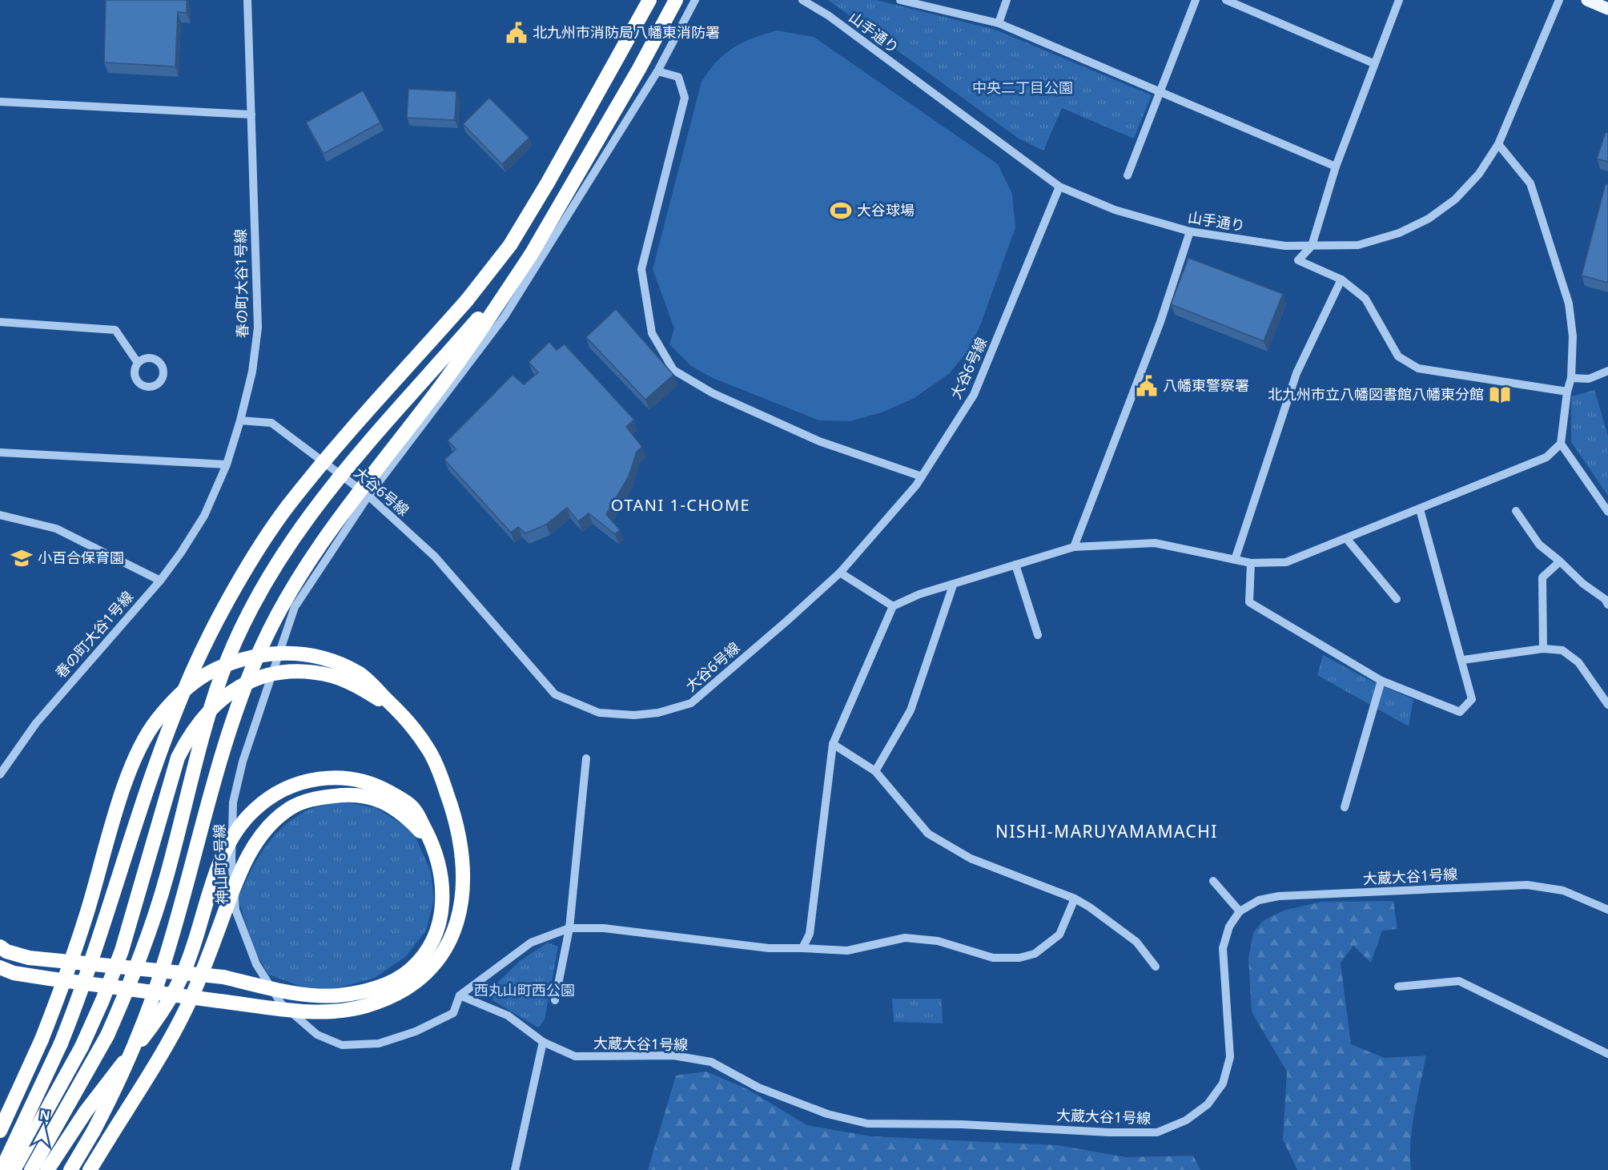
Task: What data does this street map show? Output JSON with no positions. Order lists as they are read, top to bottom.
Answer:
{
  "streets": {
    "street": [
      "山手通り",
      "春の町大谷1号線",
      "大谷6号線",
      "神山町6号線",
      "大蔵大谷1号線"
    ]
  },
  "crossings": [
    ["山手通り", "大谷6号線"],
    ["春の町大谷1号線", "大谷6号線"],
    ["大谷6号線", "神山町6号線"]
  ],
  "districts": ["OTANI 1-CHOME", "NISHI-MARUYAMAMACHI"],
  "parks": ["中央二丁目公園", "西丸山町西公園"],
  "places": {
    "public building": ["北九州市消防局八幡東消防署", "八幡東警察署"],
    "sports": ["大谷球場"],
    "library": ["北九州市立八幡図書館八幡東分館"],
    "school or university": ["小百合保育園"]
  },
  "north": "top"
}
